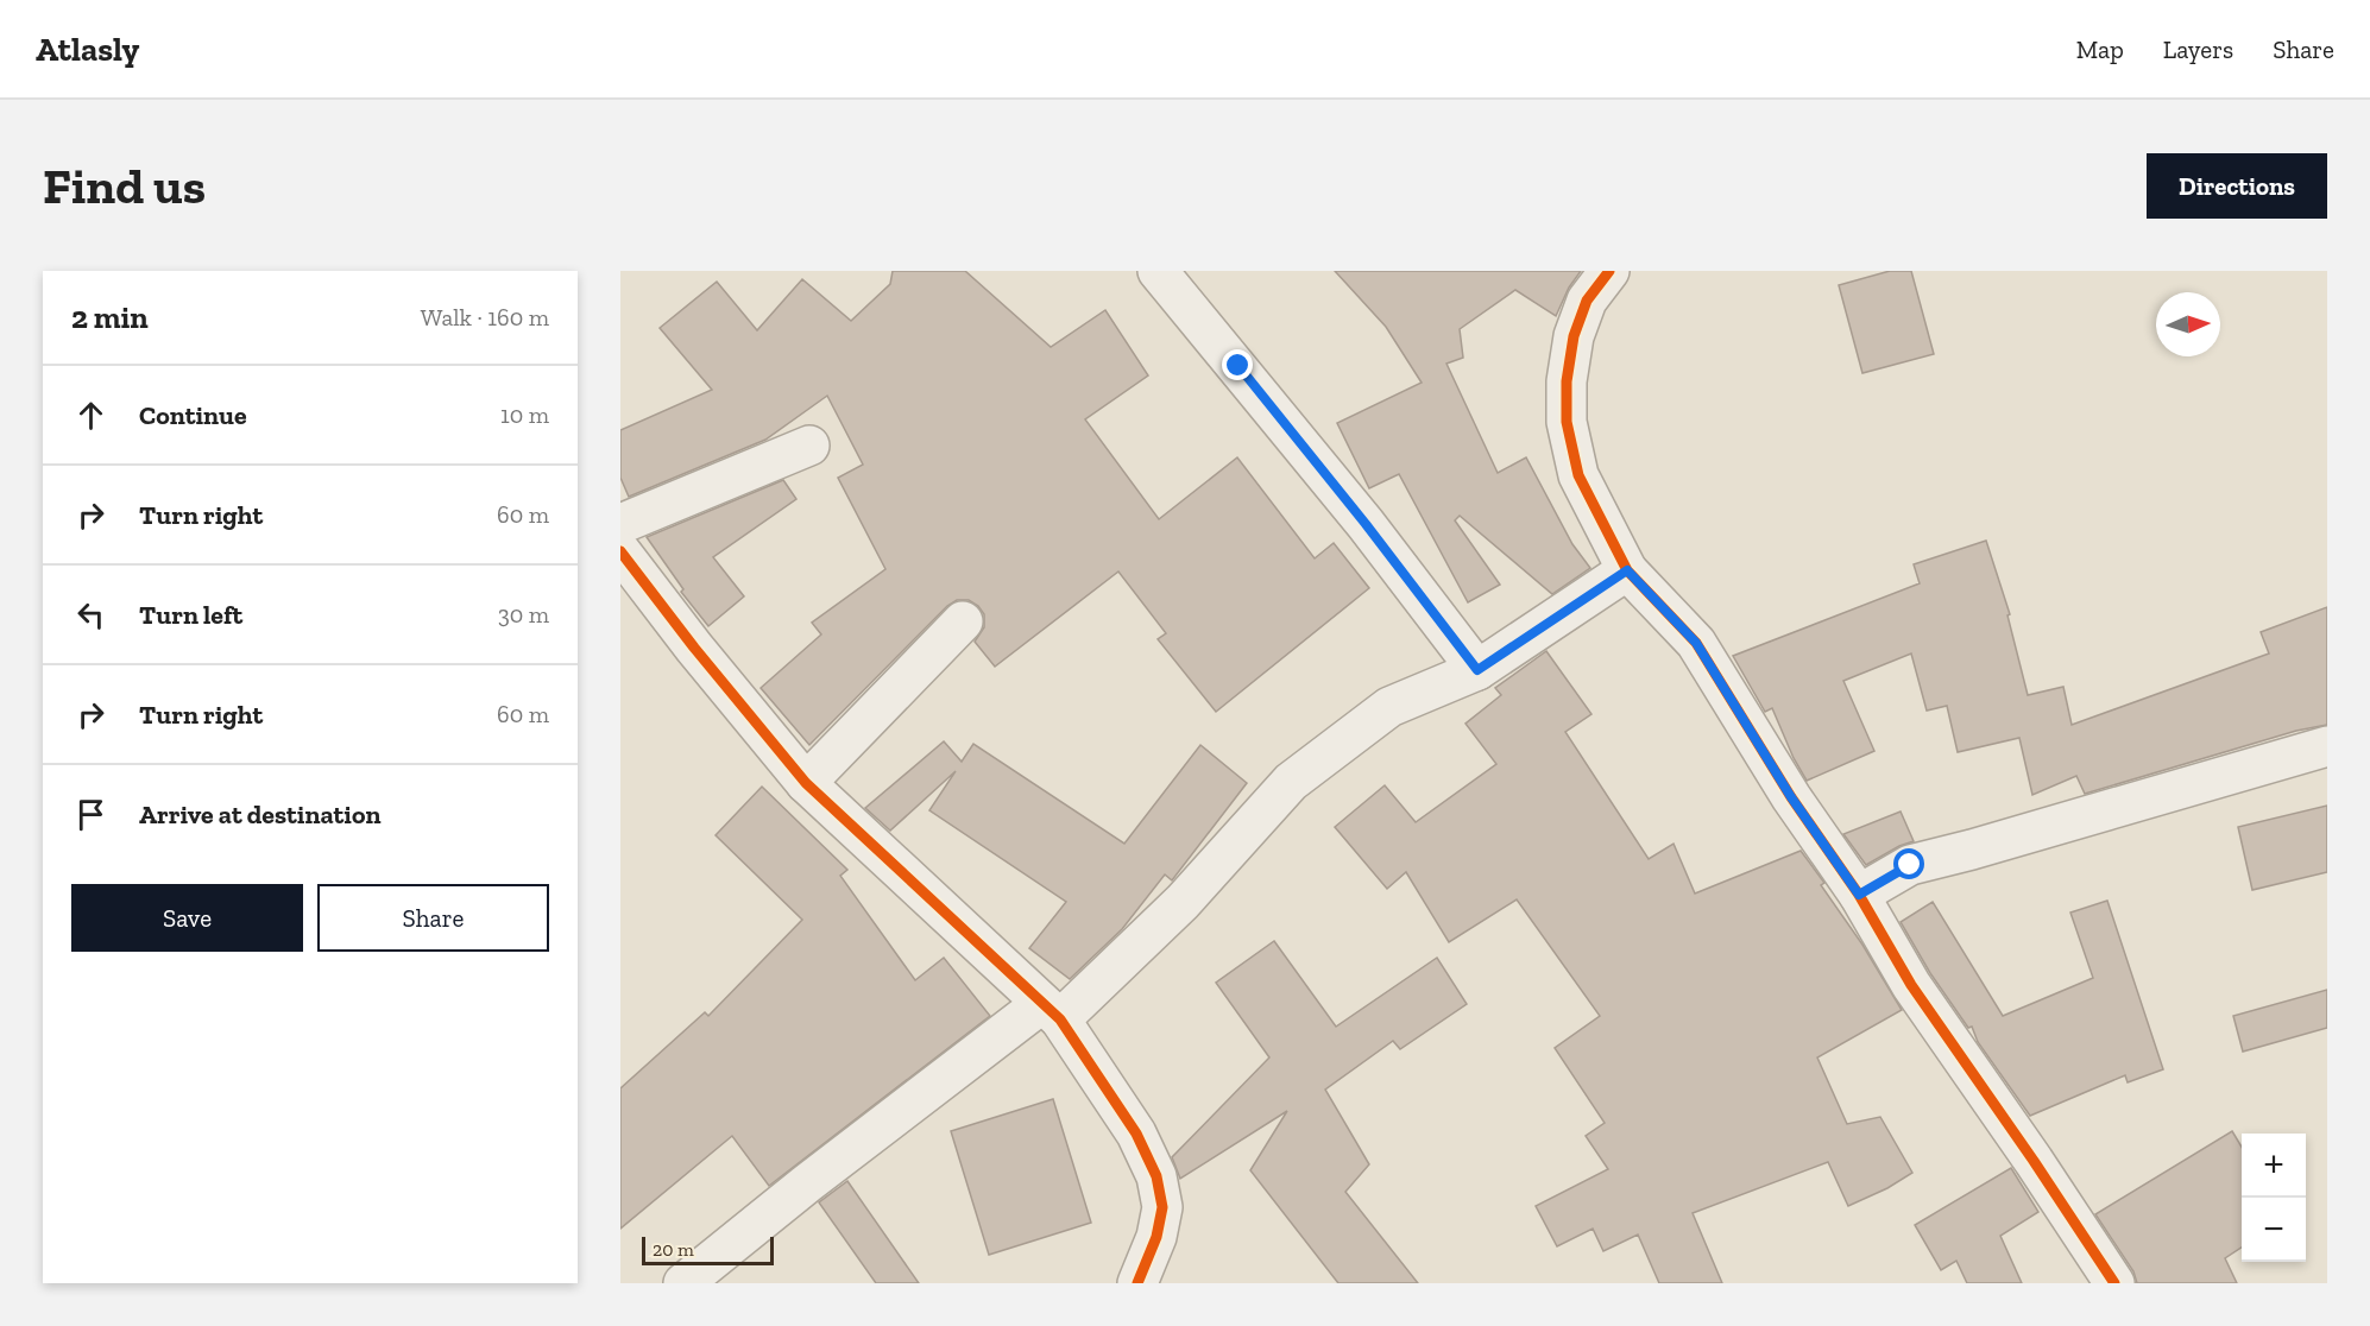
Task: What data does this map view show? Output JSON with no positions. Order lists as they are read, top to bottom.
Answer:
{
  "scale_bar": "20 m",
  "north": "right",
  "page": {
    "header": "Atlasly",
    "nav": ["Map", "Layers", "Share"],
    "buttons": [
      "Directions",
      ["Save", "Share"]
    ],
    "title": "Find us",
    "heading": ["2 min", "Walk · 160 m"],
    "list": [
      ["Continue", "10 m"],
      ["Turn right", "60 m"],
      ["Turn left", "30 m"],
      ["Turn right", "60 m"],
      "Arrive at destination"
    ],
    "map_buttons": ["+", "−"],
    "scale": "20 m"
  }
}
